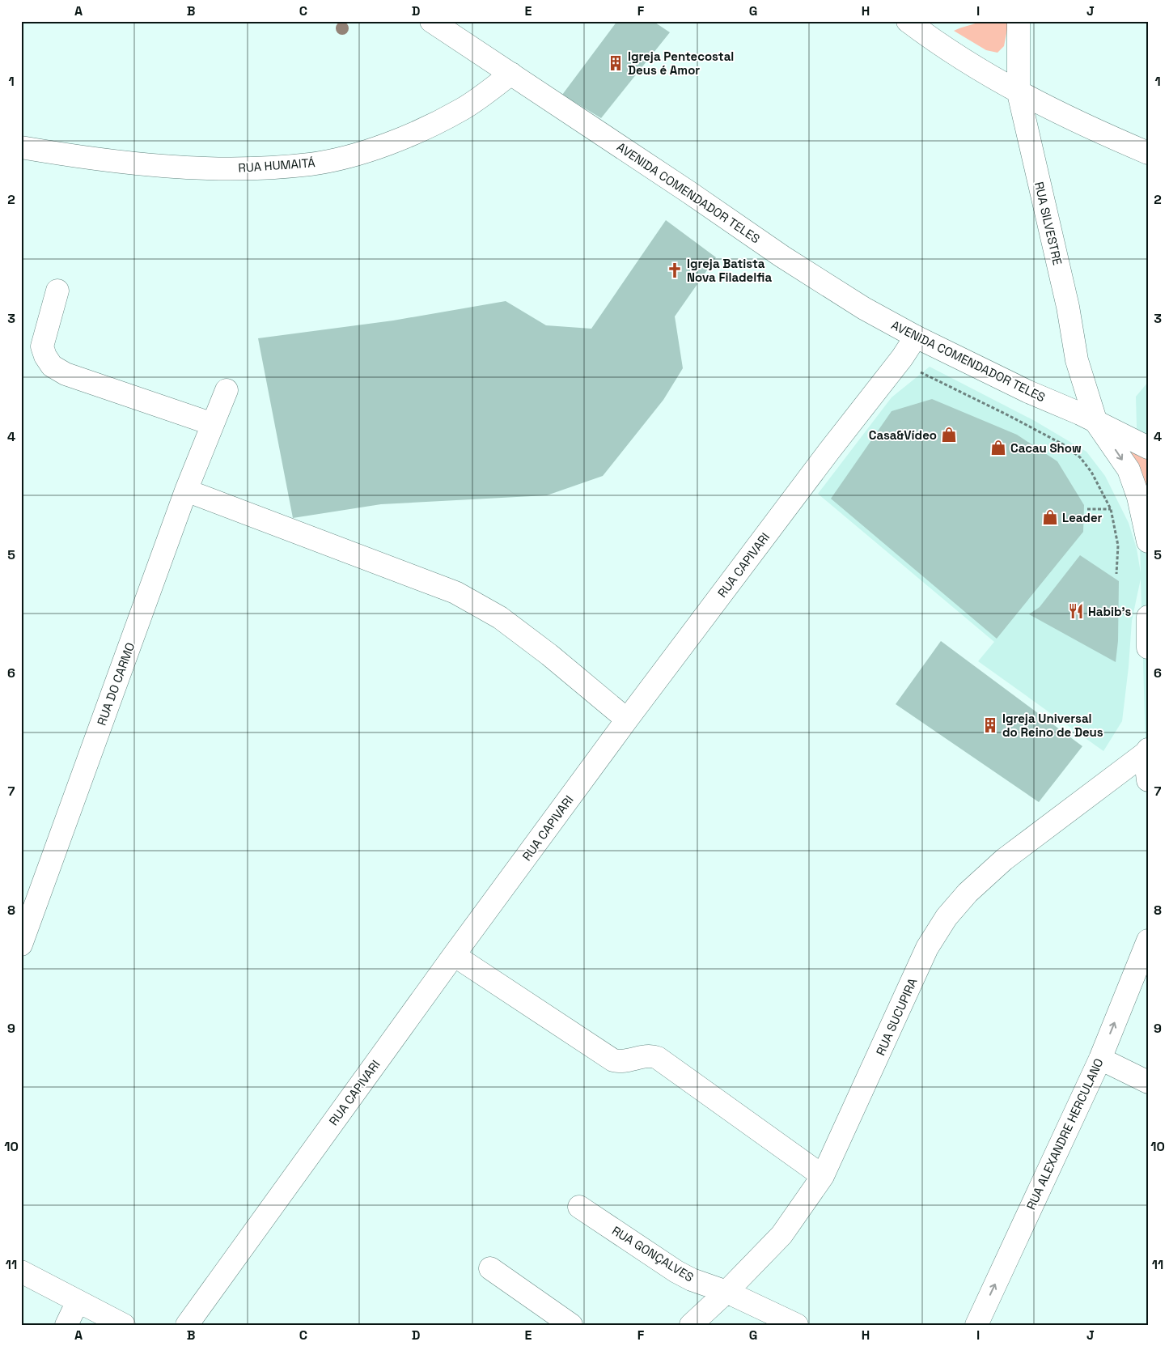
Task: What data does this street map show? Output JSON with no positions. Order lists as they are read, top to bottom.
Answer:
{
  "streets": {
    "street": [
      "RUA HUMAITÁ",
      "AVENIDA COMENDADOR TELES",
      "RUA SILVESTRE",
      "RUA CAPIVARI",
      "RUA DO CARMO",
      "RUA SUCUPIRA",
      "RUA ALEXANDRE HERCULANO",
      "RUA GONÇALVES"
    ]
  },
  "crossings": [
    ["RUA HUMAITÁ", "AVENIDA COMENDADOR TELES"],
    ["AVENIDA COMENDADOR TELES", "RUA SILVESTRE"],
    ["AVENIDA COMENDADOR TELES", "RUA CAPIVARI"],
    ["RUA SUCUPIRA", "RUA GONÇALVES"]
  ],
  "one_way": ["RUA ALEXANDRE HERCULANO"],
  "places": {
    "building": ["Igreja Pentecostal Deus é Amor", "Igreja Universal do Reino de Deus"],
    "church": ["Igreja Batista Nova Filadelfia"],
    "shop": ["Casa&Vídeo", "Cacau Show", "Leader"],
    "restaurant": ["Habib's"]
  },
  "grid": {
    "columns": [
      "A",
      "B",
      "C",
      "D",
      "E",
      "F",
      "G",
      "H",
      "I",
      "J"
    ],
    "rows": [
      "1",
      "2",
      "3",
      "4",
      "5",
      "6",
      "7",
      "8",
      "9",
      "10",
      "11"
    ]
  }
}
